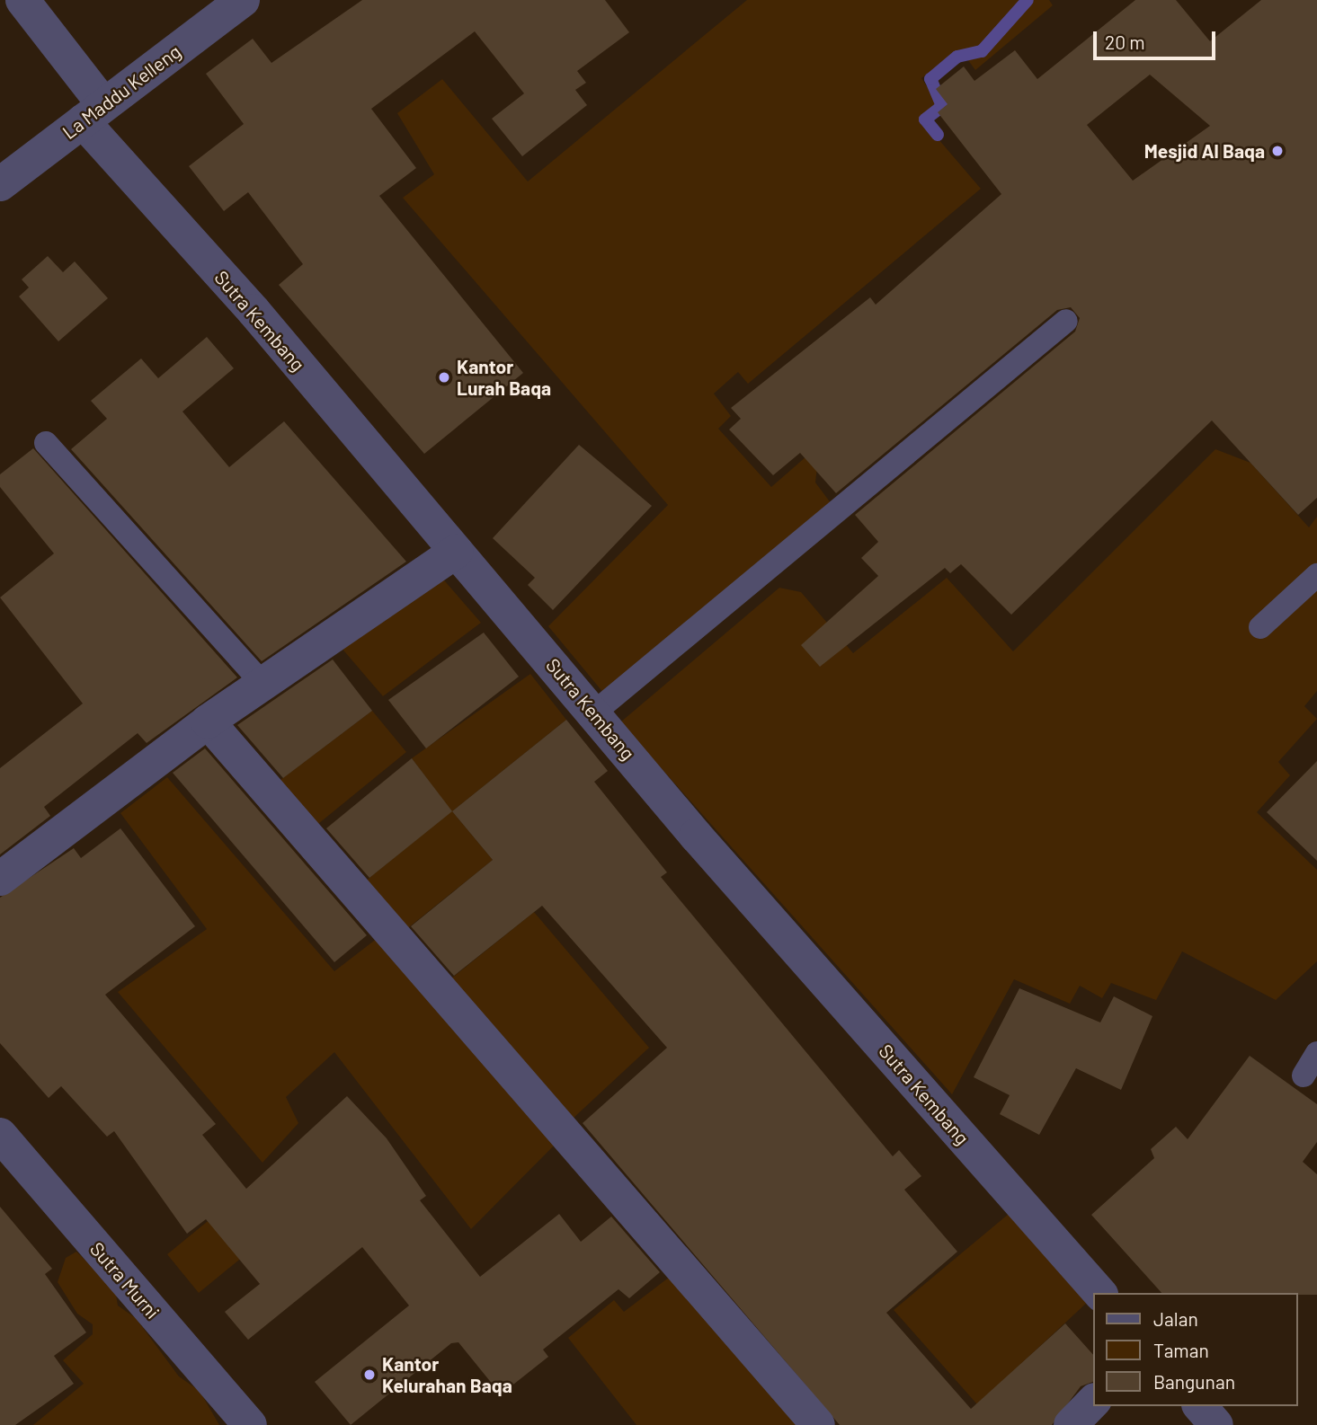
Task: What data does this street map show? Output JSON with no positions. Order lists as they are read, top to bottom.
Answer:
{
  "streets": {
    "street": ["La Maddu Kelleng", "Sutra Kembang", "Sutra Murni"]
  },
  "crossings": [
    ["La Maddu Kelleng", "Sutra Kembang"]
  ],
  "places": ["Mesjid Al Baqa", "Kantor Lurah Baqa", "Kantor Kelurahan Baqa"],
  "legend": ["Jalan", "Taman", "Bangunan"],
  "scale_bar": "20 m"
}
